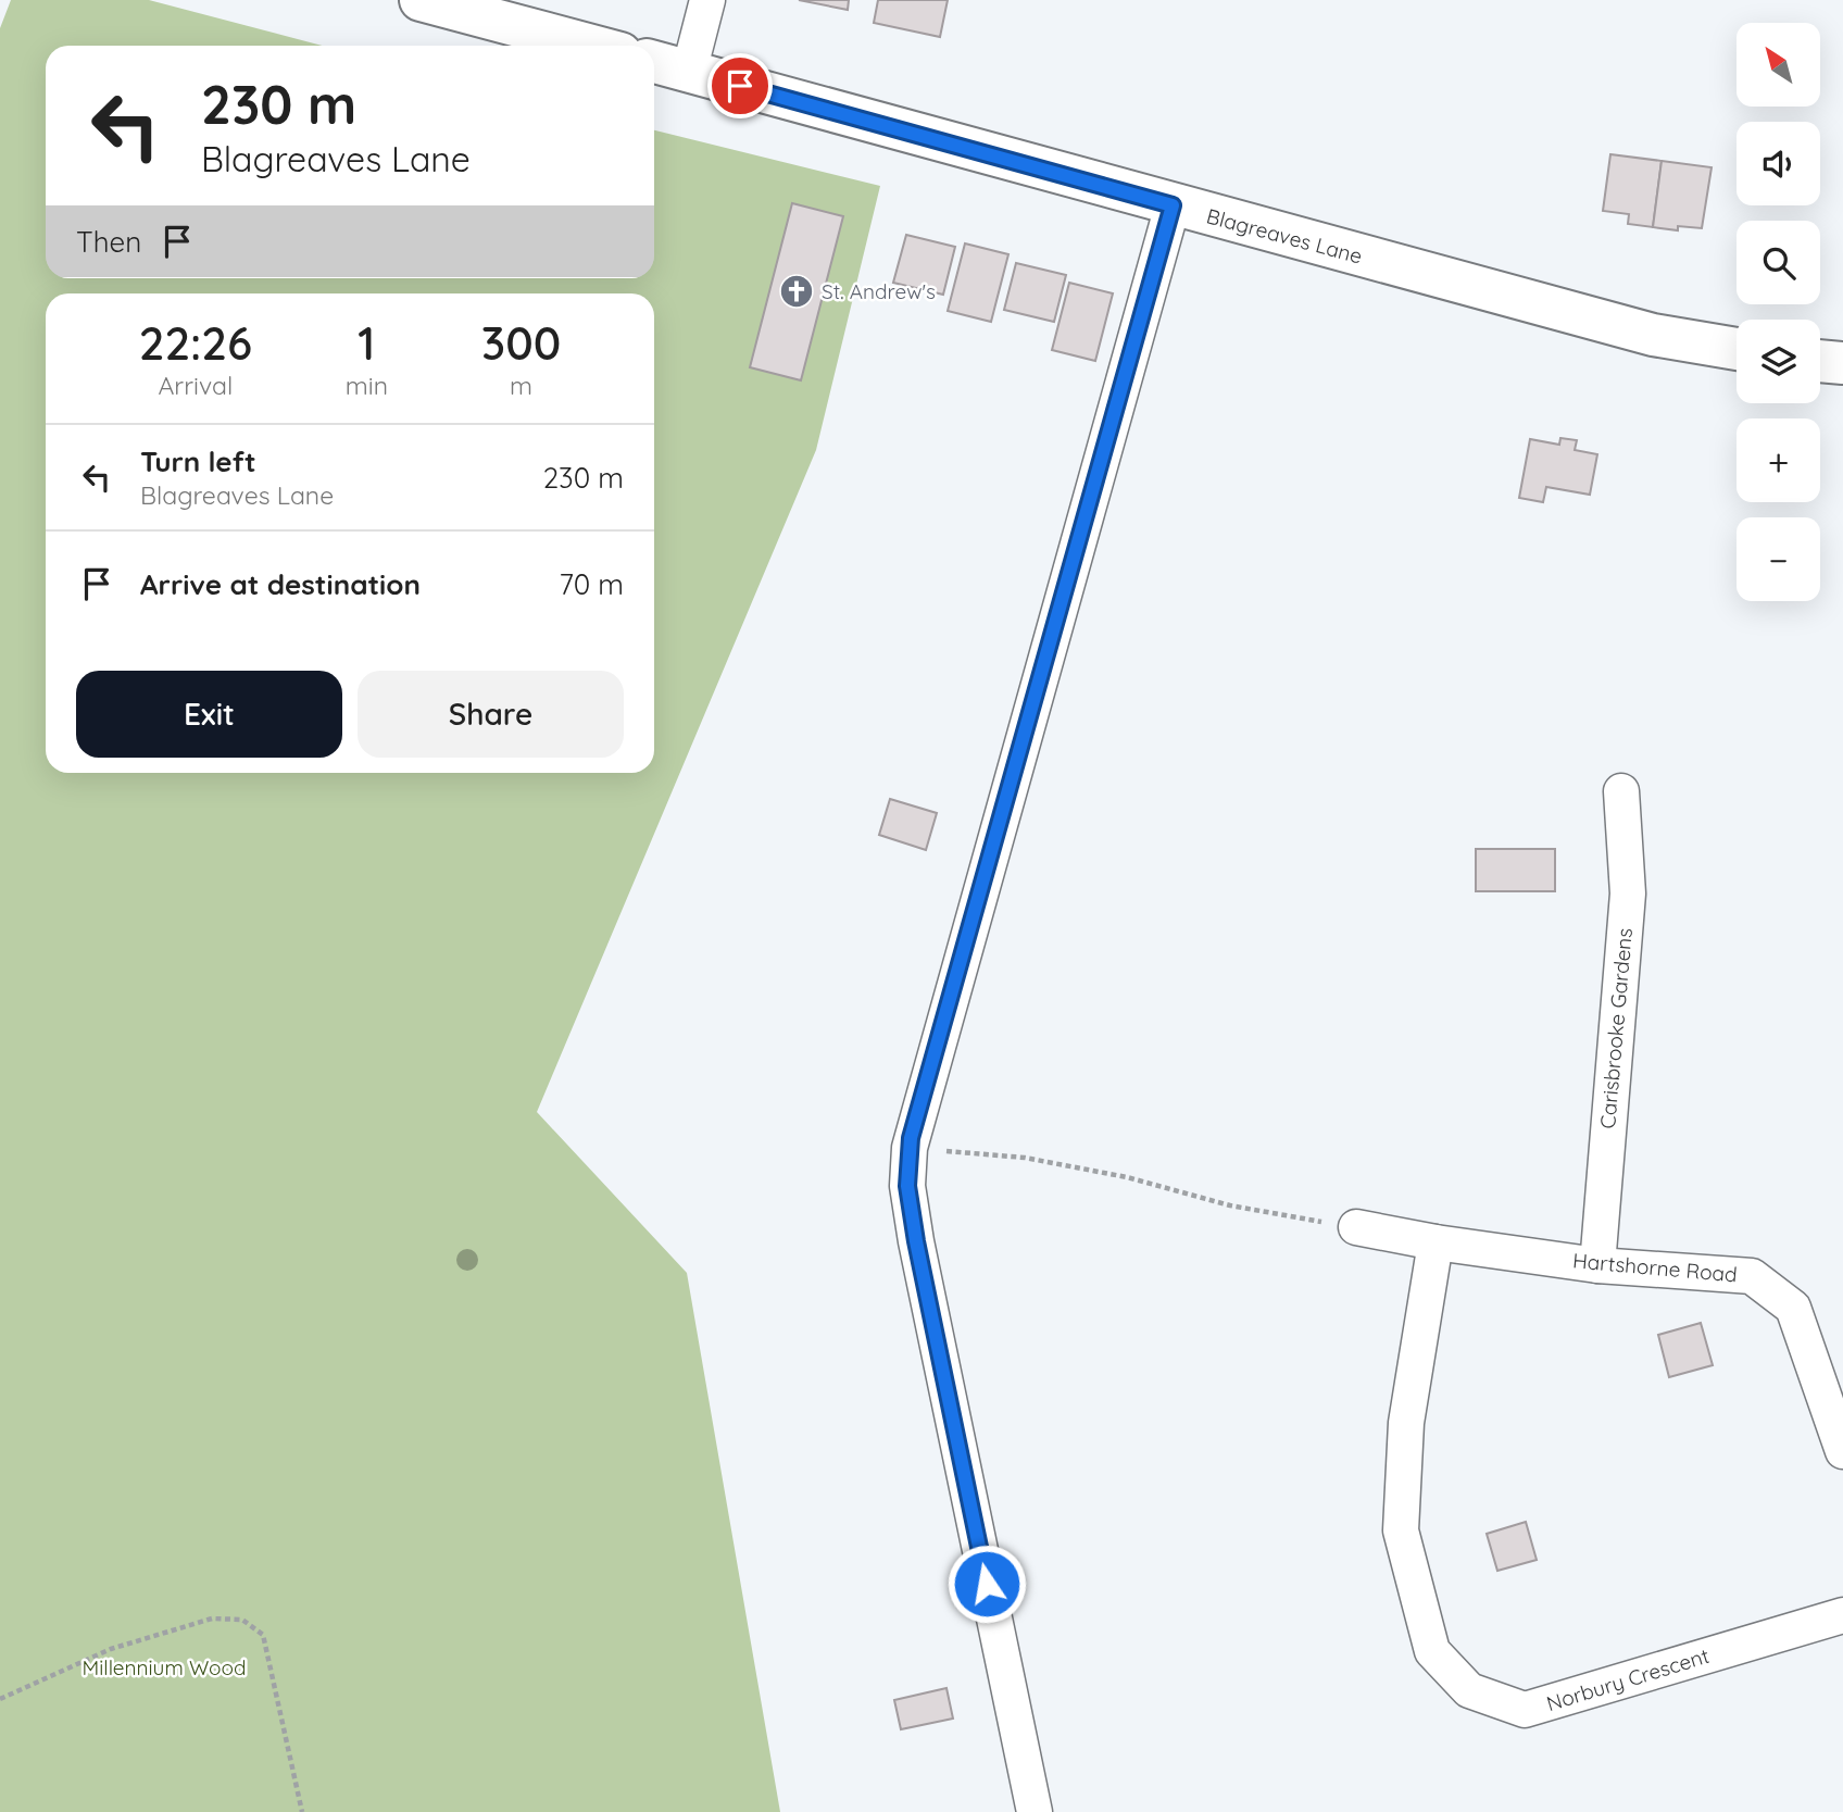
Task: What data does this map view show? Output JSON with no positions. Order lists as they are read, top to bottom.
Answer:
{
  "streets": {
    "street": [
      "Blagreaves Lane",
      "Carisbrooke Gardens",
      "Hartshorne Road",
      "Norbury Crescent"
    ]
  },
  "crossings": [
    ["Carisbrooke Gardens", "Hartshorne Road"],
    ["Hartshorne Road", "Norbury Crescent"]
  ],
  "parks": ["Millennium Wood"],
  "places": {
    "church": ["St. Andrew's"]
  },
  "north": "top left",
  "page": {
    "map_buttons": ["+", "−"],
    "turn": ["230 m", "Blagreaves Lane"],
    "then": "Then",
    "eta": [
      "22:26",
      "Arrival",
      "1",
      "min",
      "300",
      "m"
    ],
    "list": [
      {
        "name": "Turn left",
        "note": "Blagreaves Lane",
        "value": "230 m"
      },
      {
        "name": "Arrive at destination",
        "value": "70 m"
      }
    ],
    "buttons": ["Exit", "Share"]
  }
}
